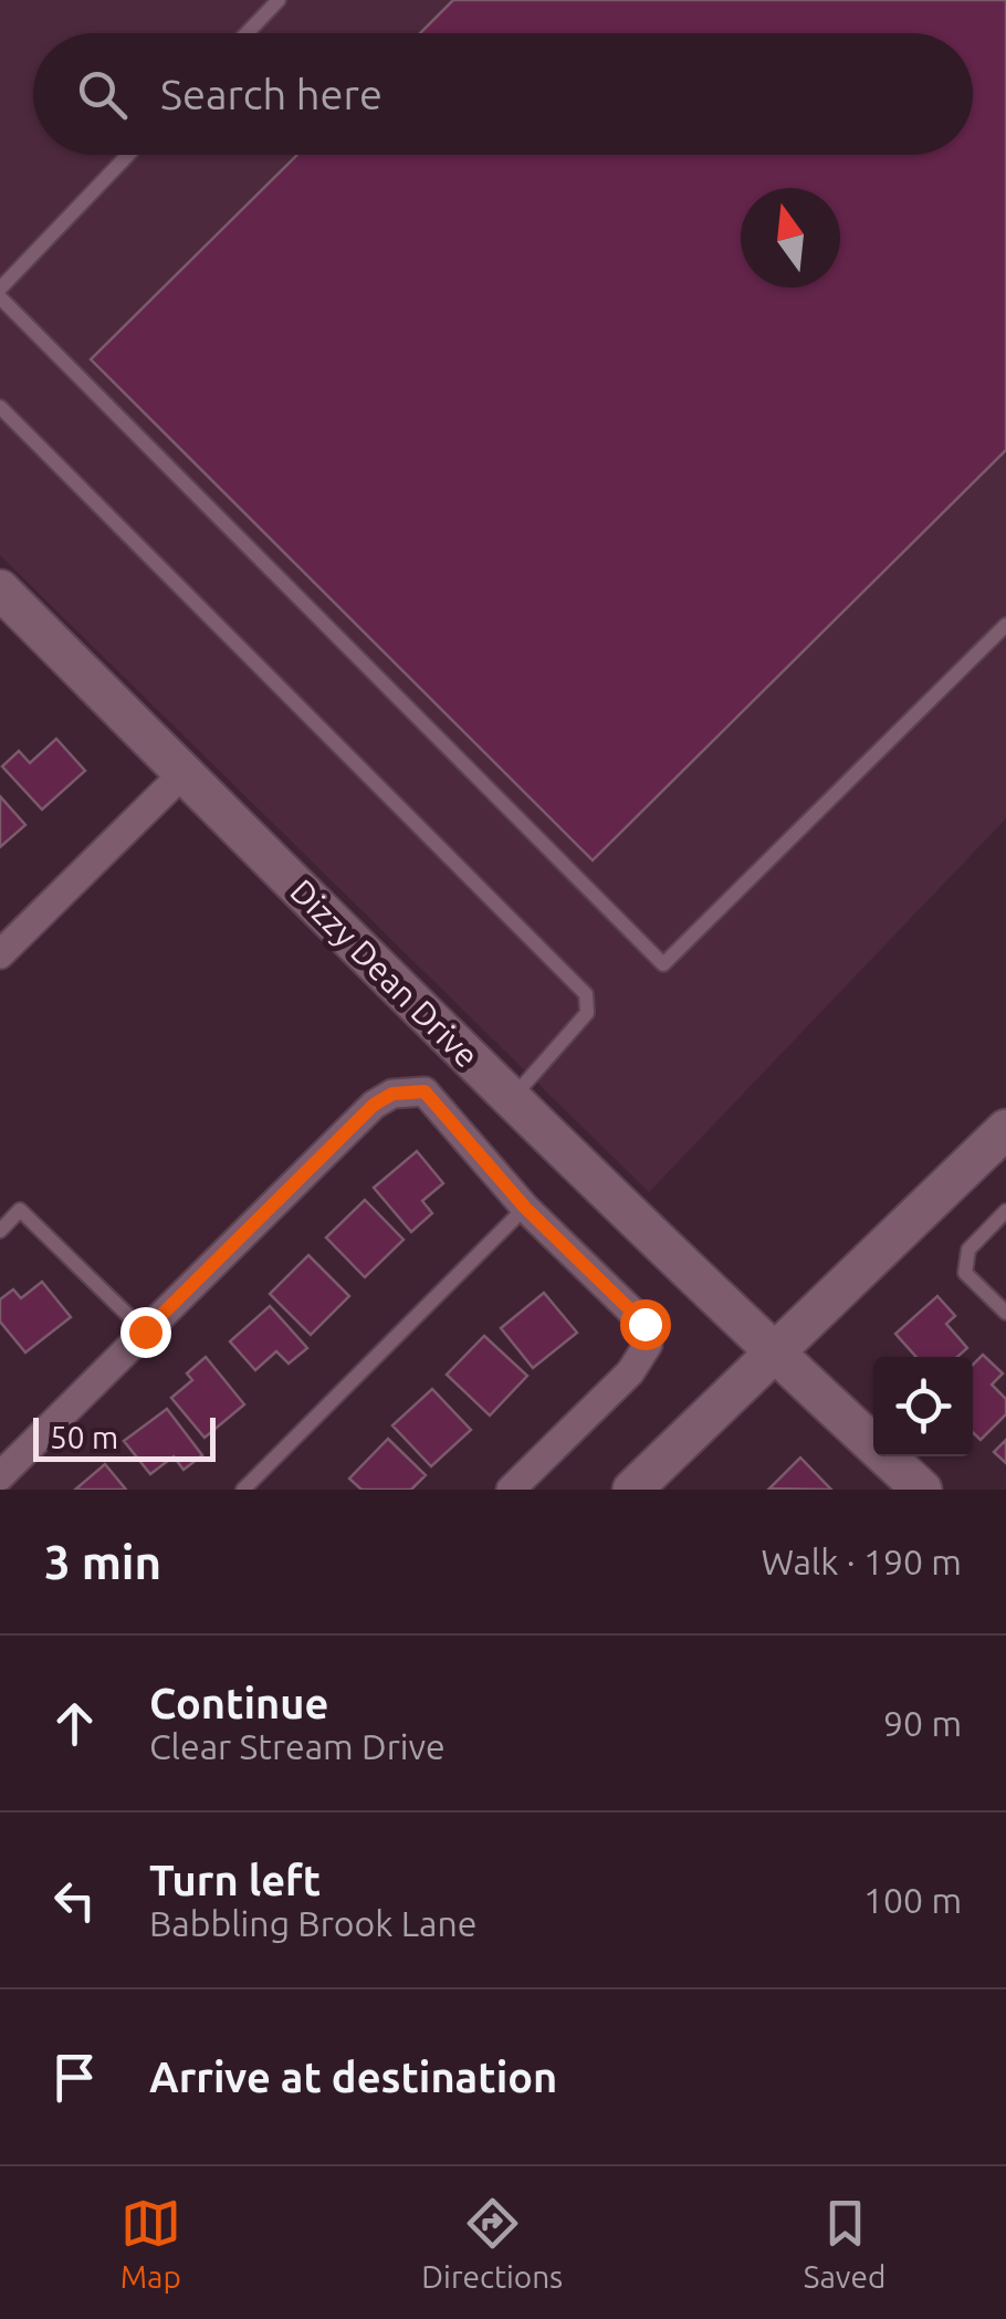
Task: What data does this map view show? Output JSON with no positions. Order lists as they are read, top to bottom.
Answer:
{
  "streets": {
    "street": ["Dizzy Dean Drive"]
  },
  "scale_bar": "50 m",
  "north": "top",
  "page": {
    "search": "Search here",
    "scale": "50 m",
    "heading": ["3 min", "Walk · 190 m"],
    "list": [
      ["Continue", "Clear Stream Drive", "90 m"],
      ["Turn left", "Babbling Brook Lane", "100 m"],
      "Arrive at destination"
    ],
    "nav": ["Map", "Directions", "Saved"]
  }
}
